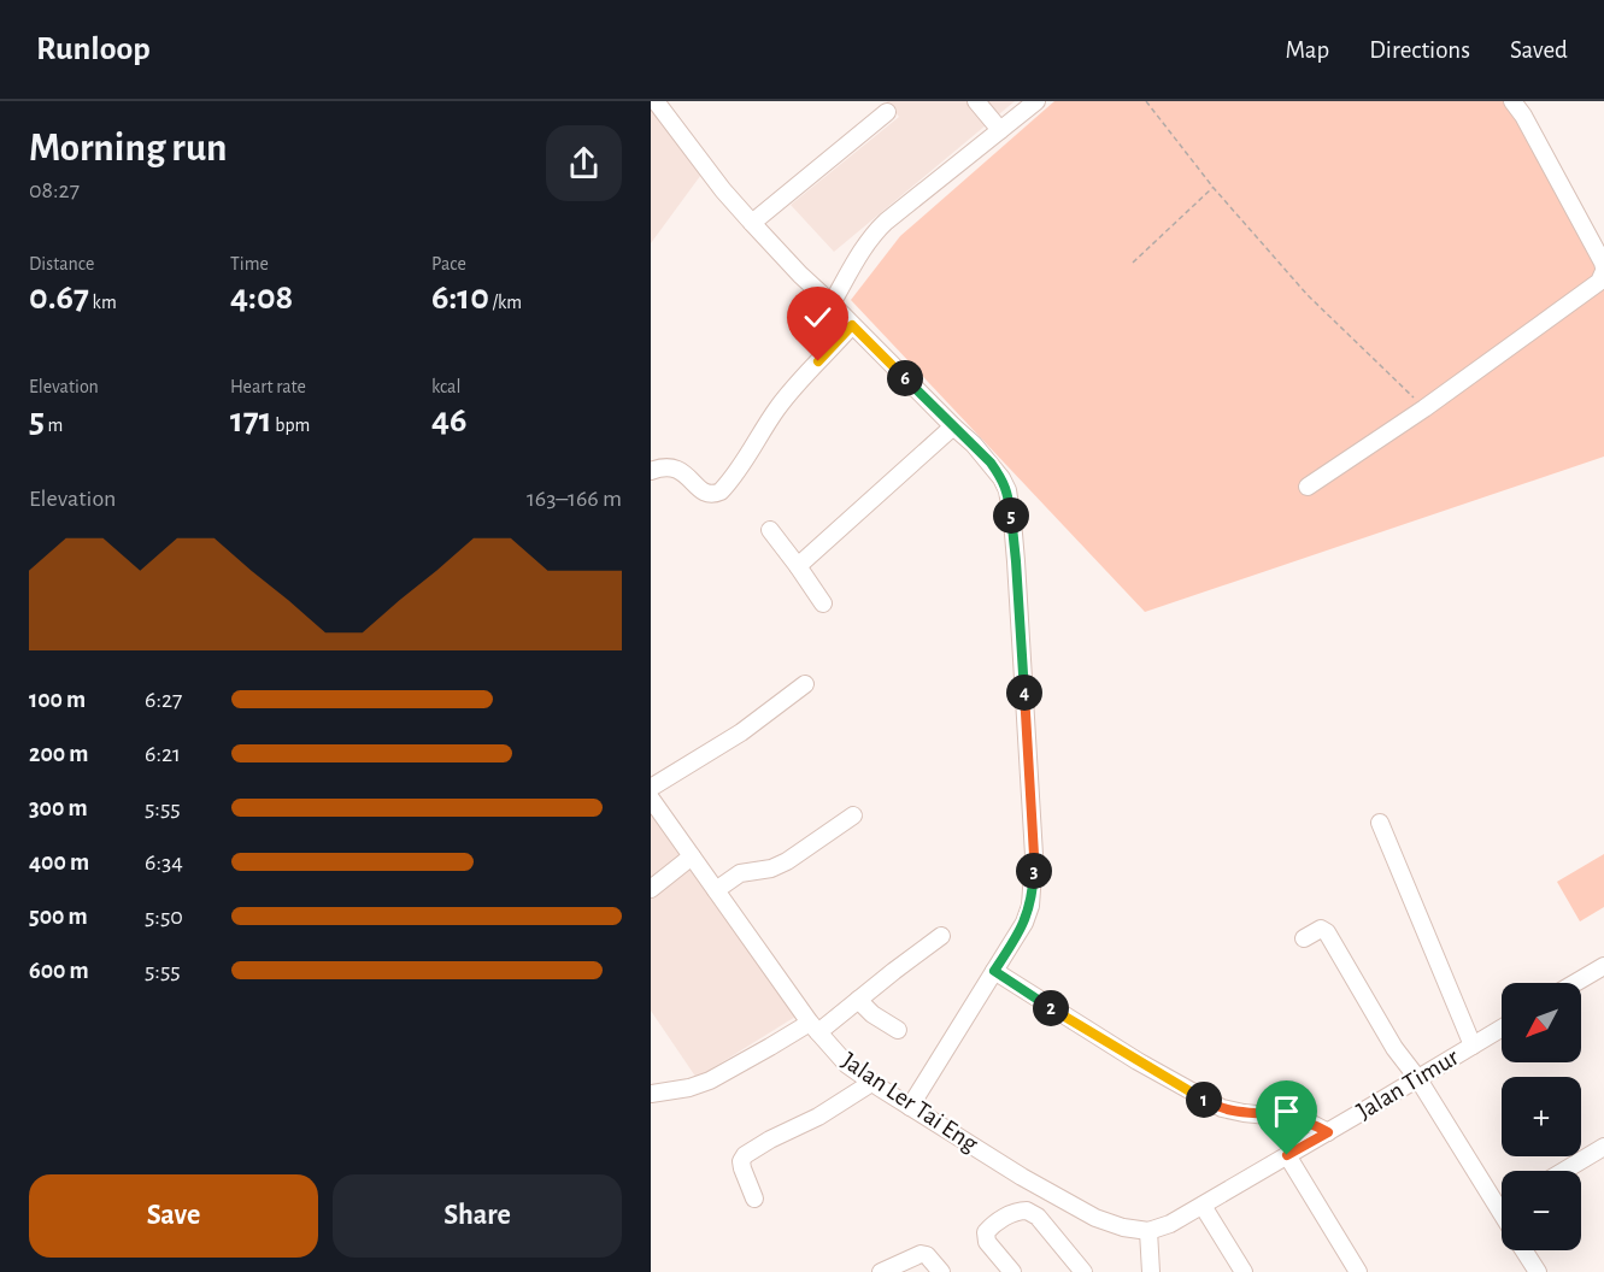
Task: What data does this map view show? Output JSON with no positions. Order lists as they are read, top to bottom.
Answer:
{
  "streets": {
    "street": ["Jalan Timur", "Jalan Ler Tai Eng"]
  },
  "crossings": [
    ["Jalan Timur", "Jalan Ler Tai Eng"]
  ],
  "north": "bottom left",
  "page": {
    "header": "Runloop",
    "nav": ["Map", "Directions", "Saved"],
    "heading": ["Morning run", "08:27"],
    "stats": [
      ["Distance", "0.67 km"],
      ["Time", "4:08"],
      ["Pace", "6:10 /km"],
      ["Elevation", "5 m"],
      ["Heart rate", "171 bpm"],
      ["kcal", "46"]
    ],
    "pins": [
      "6",
      "5",
      "4",
      "3",
      "2",
      "1"
    ],
    "chart": ["Elevation", "163–166 m"],
    "list": [
      {
        "name": "100 m",
        "note": "6:27"
      },
      {
        "name": "200 m",
        "note": "6:21"
      },
      {
        "name": "300 m",
        "note": "5:55"
      },
      {
        "name": "400 m",
        "note": "6:34"
      },
      {
        "name": "500 m",
        "note": "5:50"
      },
      {
        "name": "600 m",
        "note": "5:55"
      }
    ],
    "map_buttons": ["+", "−"],
    "buttons": ["Save", "Share"]
  }
}
